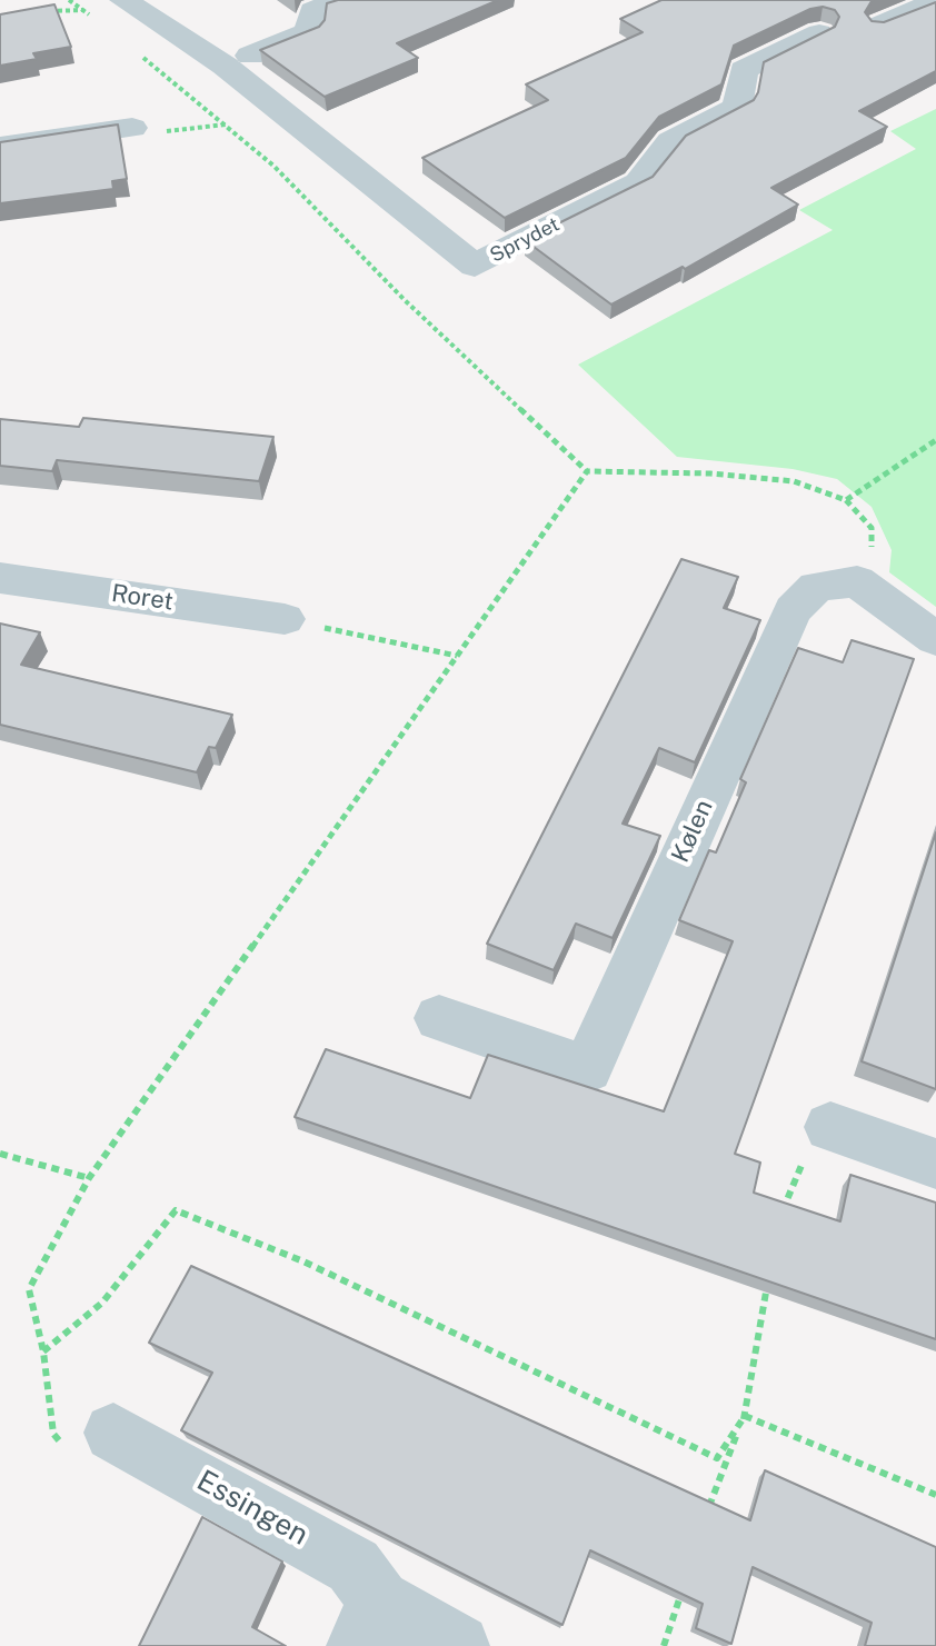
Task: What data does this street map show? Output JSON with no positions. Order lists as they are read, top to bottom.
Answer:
{
  "streets": {
    "street": [
      "Sprydet",
      "Roret",
      "Kølen",
      "Essingen"
    ]
  }
}
